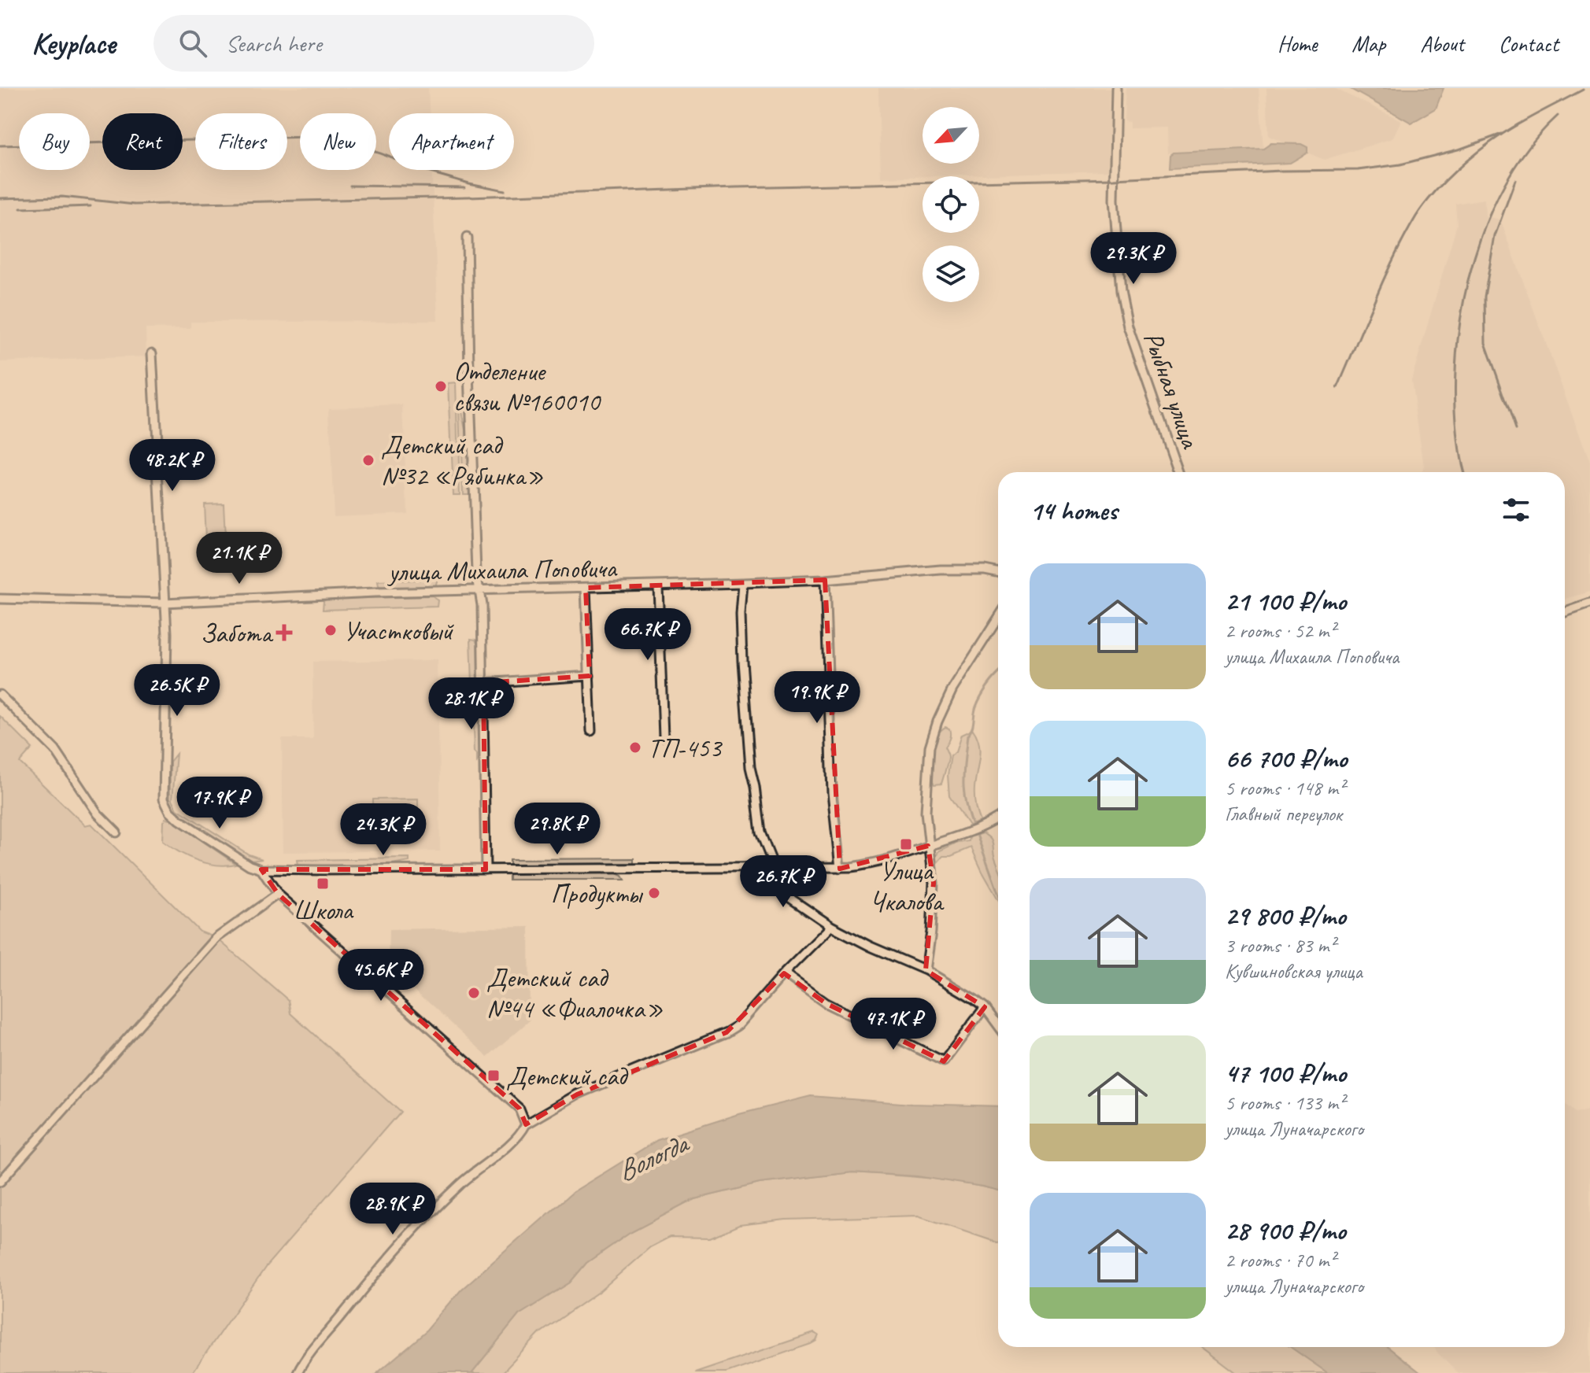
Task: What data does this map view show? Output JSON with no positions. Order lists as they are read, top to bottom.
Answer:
{
  "streets": {
    "street": ["Рыбная улица", "улица Михаила Поповича"]
  },
  "water": ["Вологда"],
  "places": {
    "other": [
      "Отделение связи №160010",
      "Детский сад №32 «Рябинка»",
      "Участковый",
      "ТП-453",
      "Продукты",
      "Детский сад №44 «Фиалочка»"
    ],
    "health": ["Забота"],
    "transit": ["Улица Чкалова", "Школа", "Детский сад"]
  },
  "north": "bottom left",
  "page": {
    "header": "Keyplace",
    "search": "Search here",
    "nav": [
      "Home",
      "Map",
      "About",
      "Contact"
    ],
    "chip": [
      "Buy",
      "Rent",
      "Filters",
      "New",
      "Apartment"
    ],
    "price": [
      "29.3K ₽",
      "48.2K ₽",
      "21.1K ₽",
      "66.7K ₽",
      "26.5K ₽",
      "19.9K ₽",
      "28.1K ₽",
      "17.9K ₽",
      "29.8K ₽",
      "24.3K ₽",
      "26.7K ₽",
      "45.6K ₽",
      "47.1K ₽",
      "28.9K ₽"
    ],
    "heading": "14 homes",
    "list": [
      {
        "name": "21 100 ₽/mo",
        "note": "2 rooms · 52 m² · улица Михаила Поповича"
      },
      {
        "name": "66 700 ₽/mo",
        "note": "5 rooms · 148 m² · Главный переулок"
      },
      {
        "name": "29 800 ₽/mo",
        "note": "3 rooms · 83 m² · Кувшиновская улица"
      },
      {
        "name": "47 100 ₽/mo",
        "note": "5 rooms · 133 m² · улица Луначарского"
      },
      {
        "name": "28 900 ₽/mo",
        "note": "2 rooms · 70 m² · улица Луначарского"
      }
    ]
  }
}
